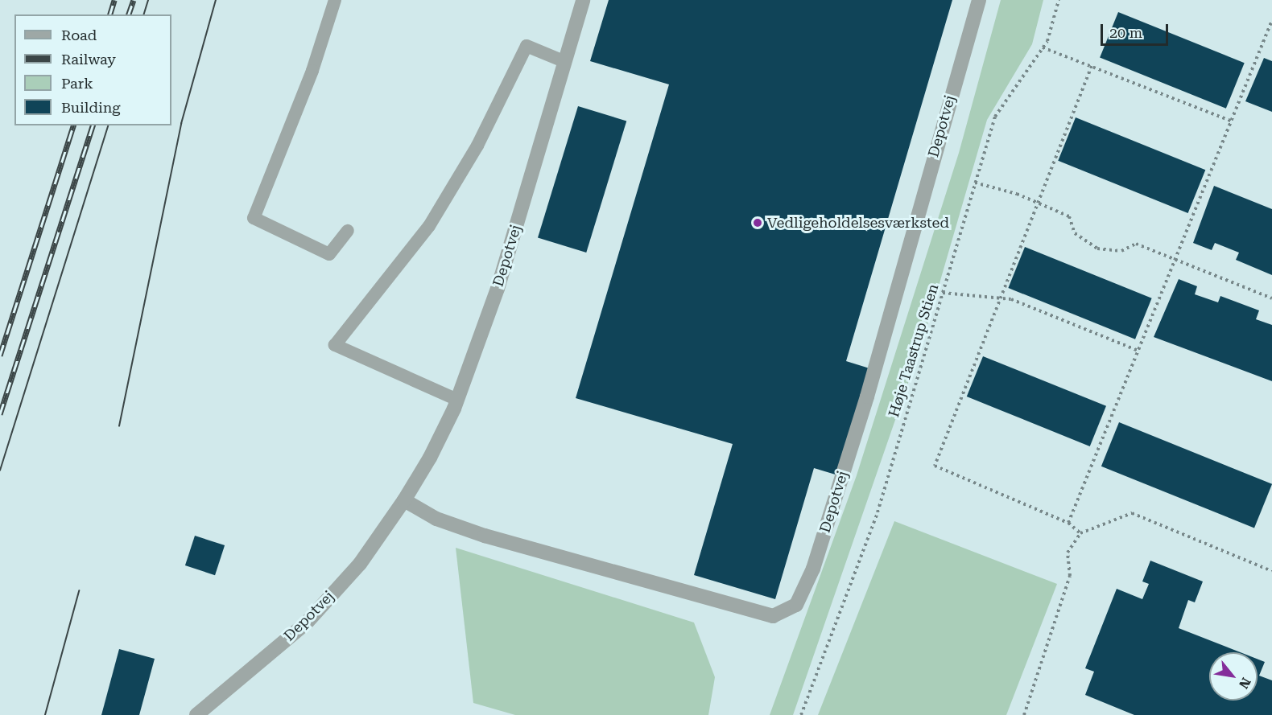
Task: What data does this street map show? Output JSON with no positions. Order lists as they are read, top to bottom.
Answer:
{
  "streets": {
    "street": ["Depotvej"],
    "path": ["Høje Taastrup Stien"]
  },
  "places": ["Vedligeholdelsesværksted"],
  "legend": [
    "Road",
    "Railway",
    "Park",
    "Building"
  ],
  "scale_bar": "20 m",
  "north": "bottom right"
}
